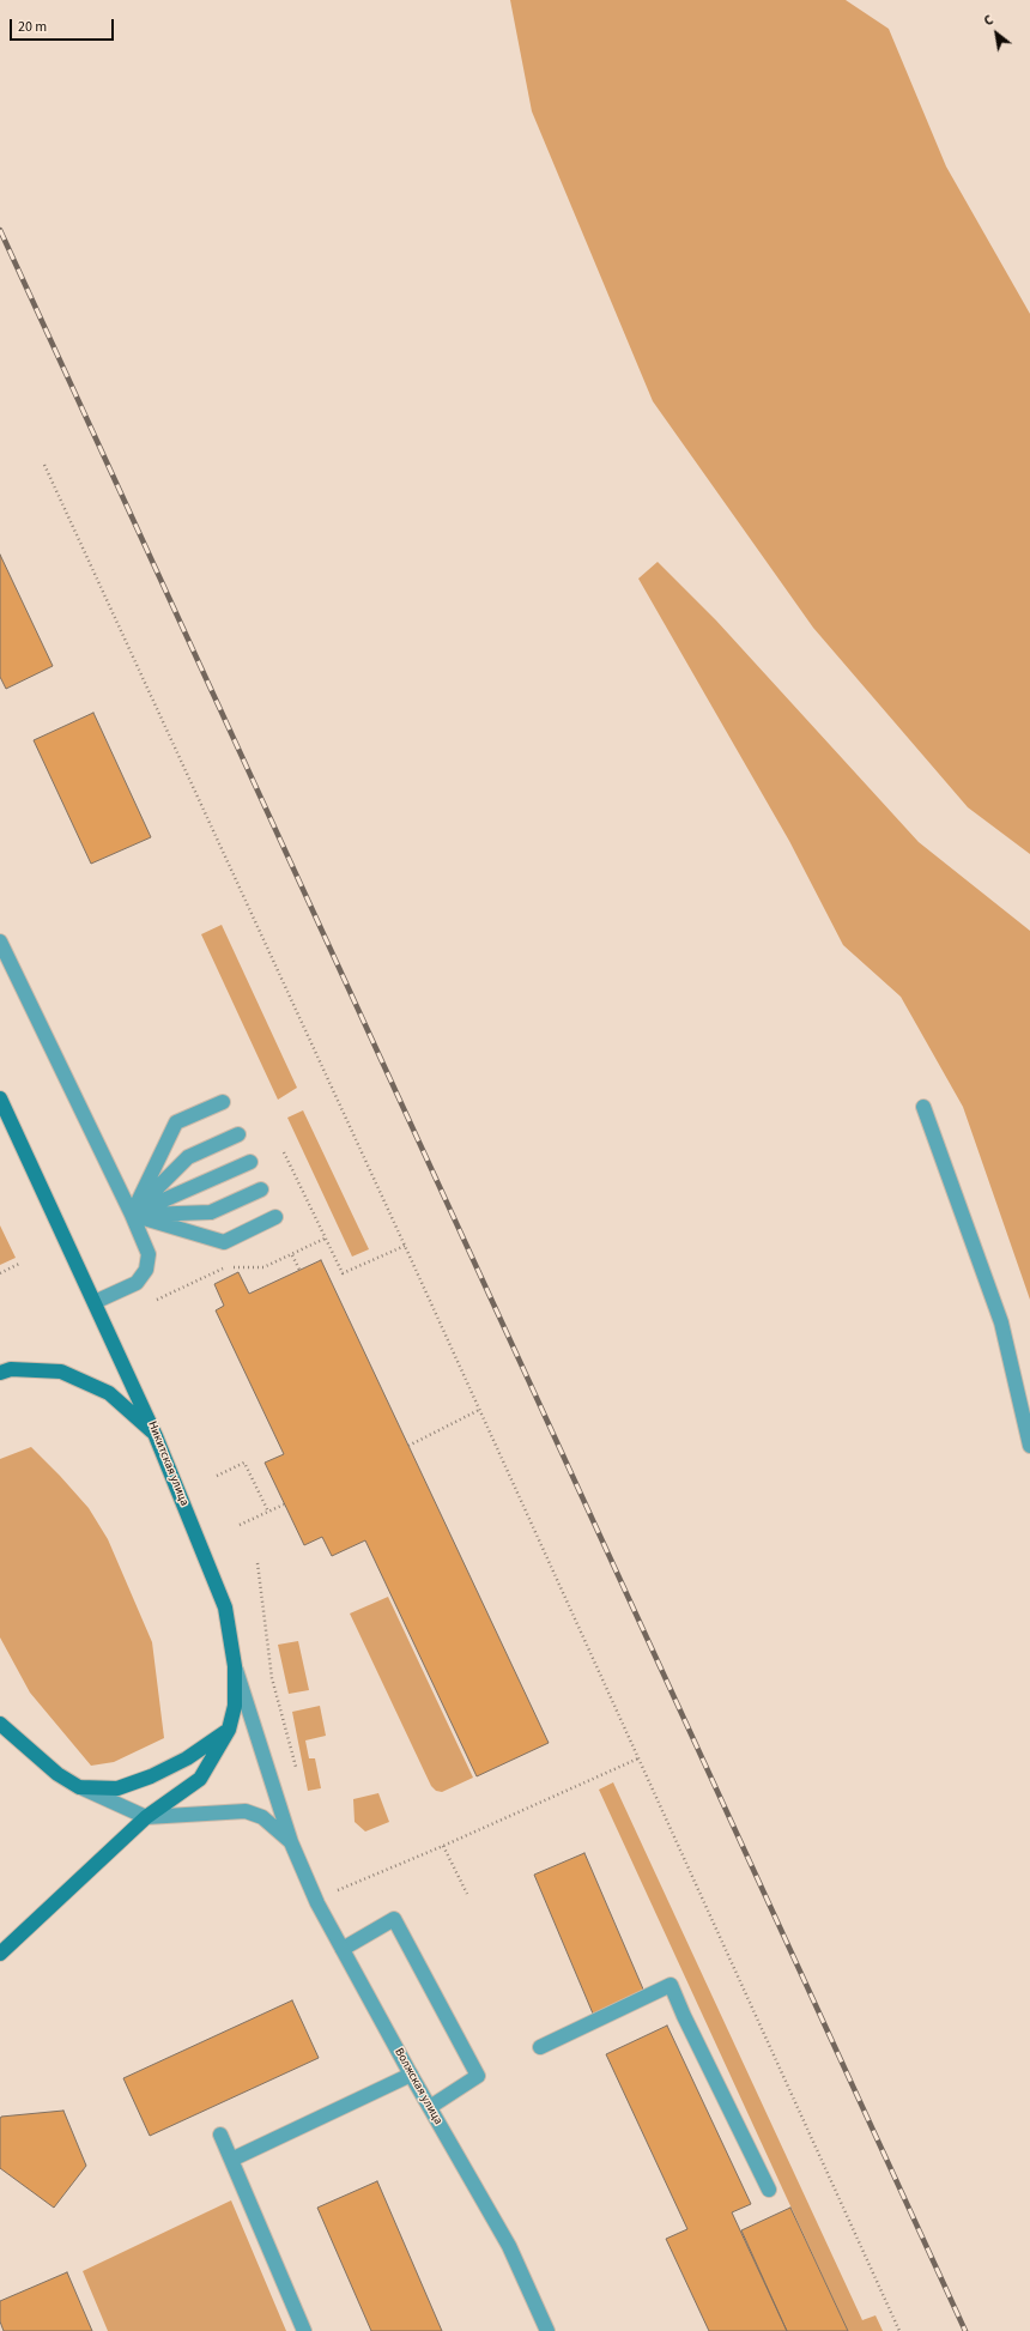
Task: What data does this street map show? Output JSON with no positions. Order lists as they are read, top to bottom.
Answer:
{
  "streets": {
    "main road": ["Никитская улица"],
    "street": ["Волжская улица"]
  },
  "crossings": [
    ["Никитская улица", "Волжская улица"]
  ],
  "scale_bar": "20 m",
  "north": "top left"
}
